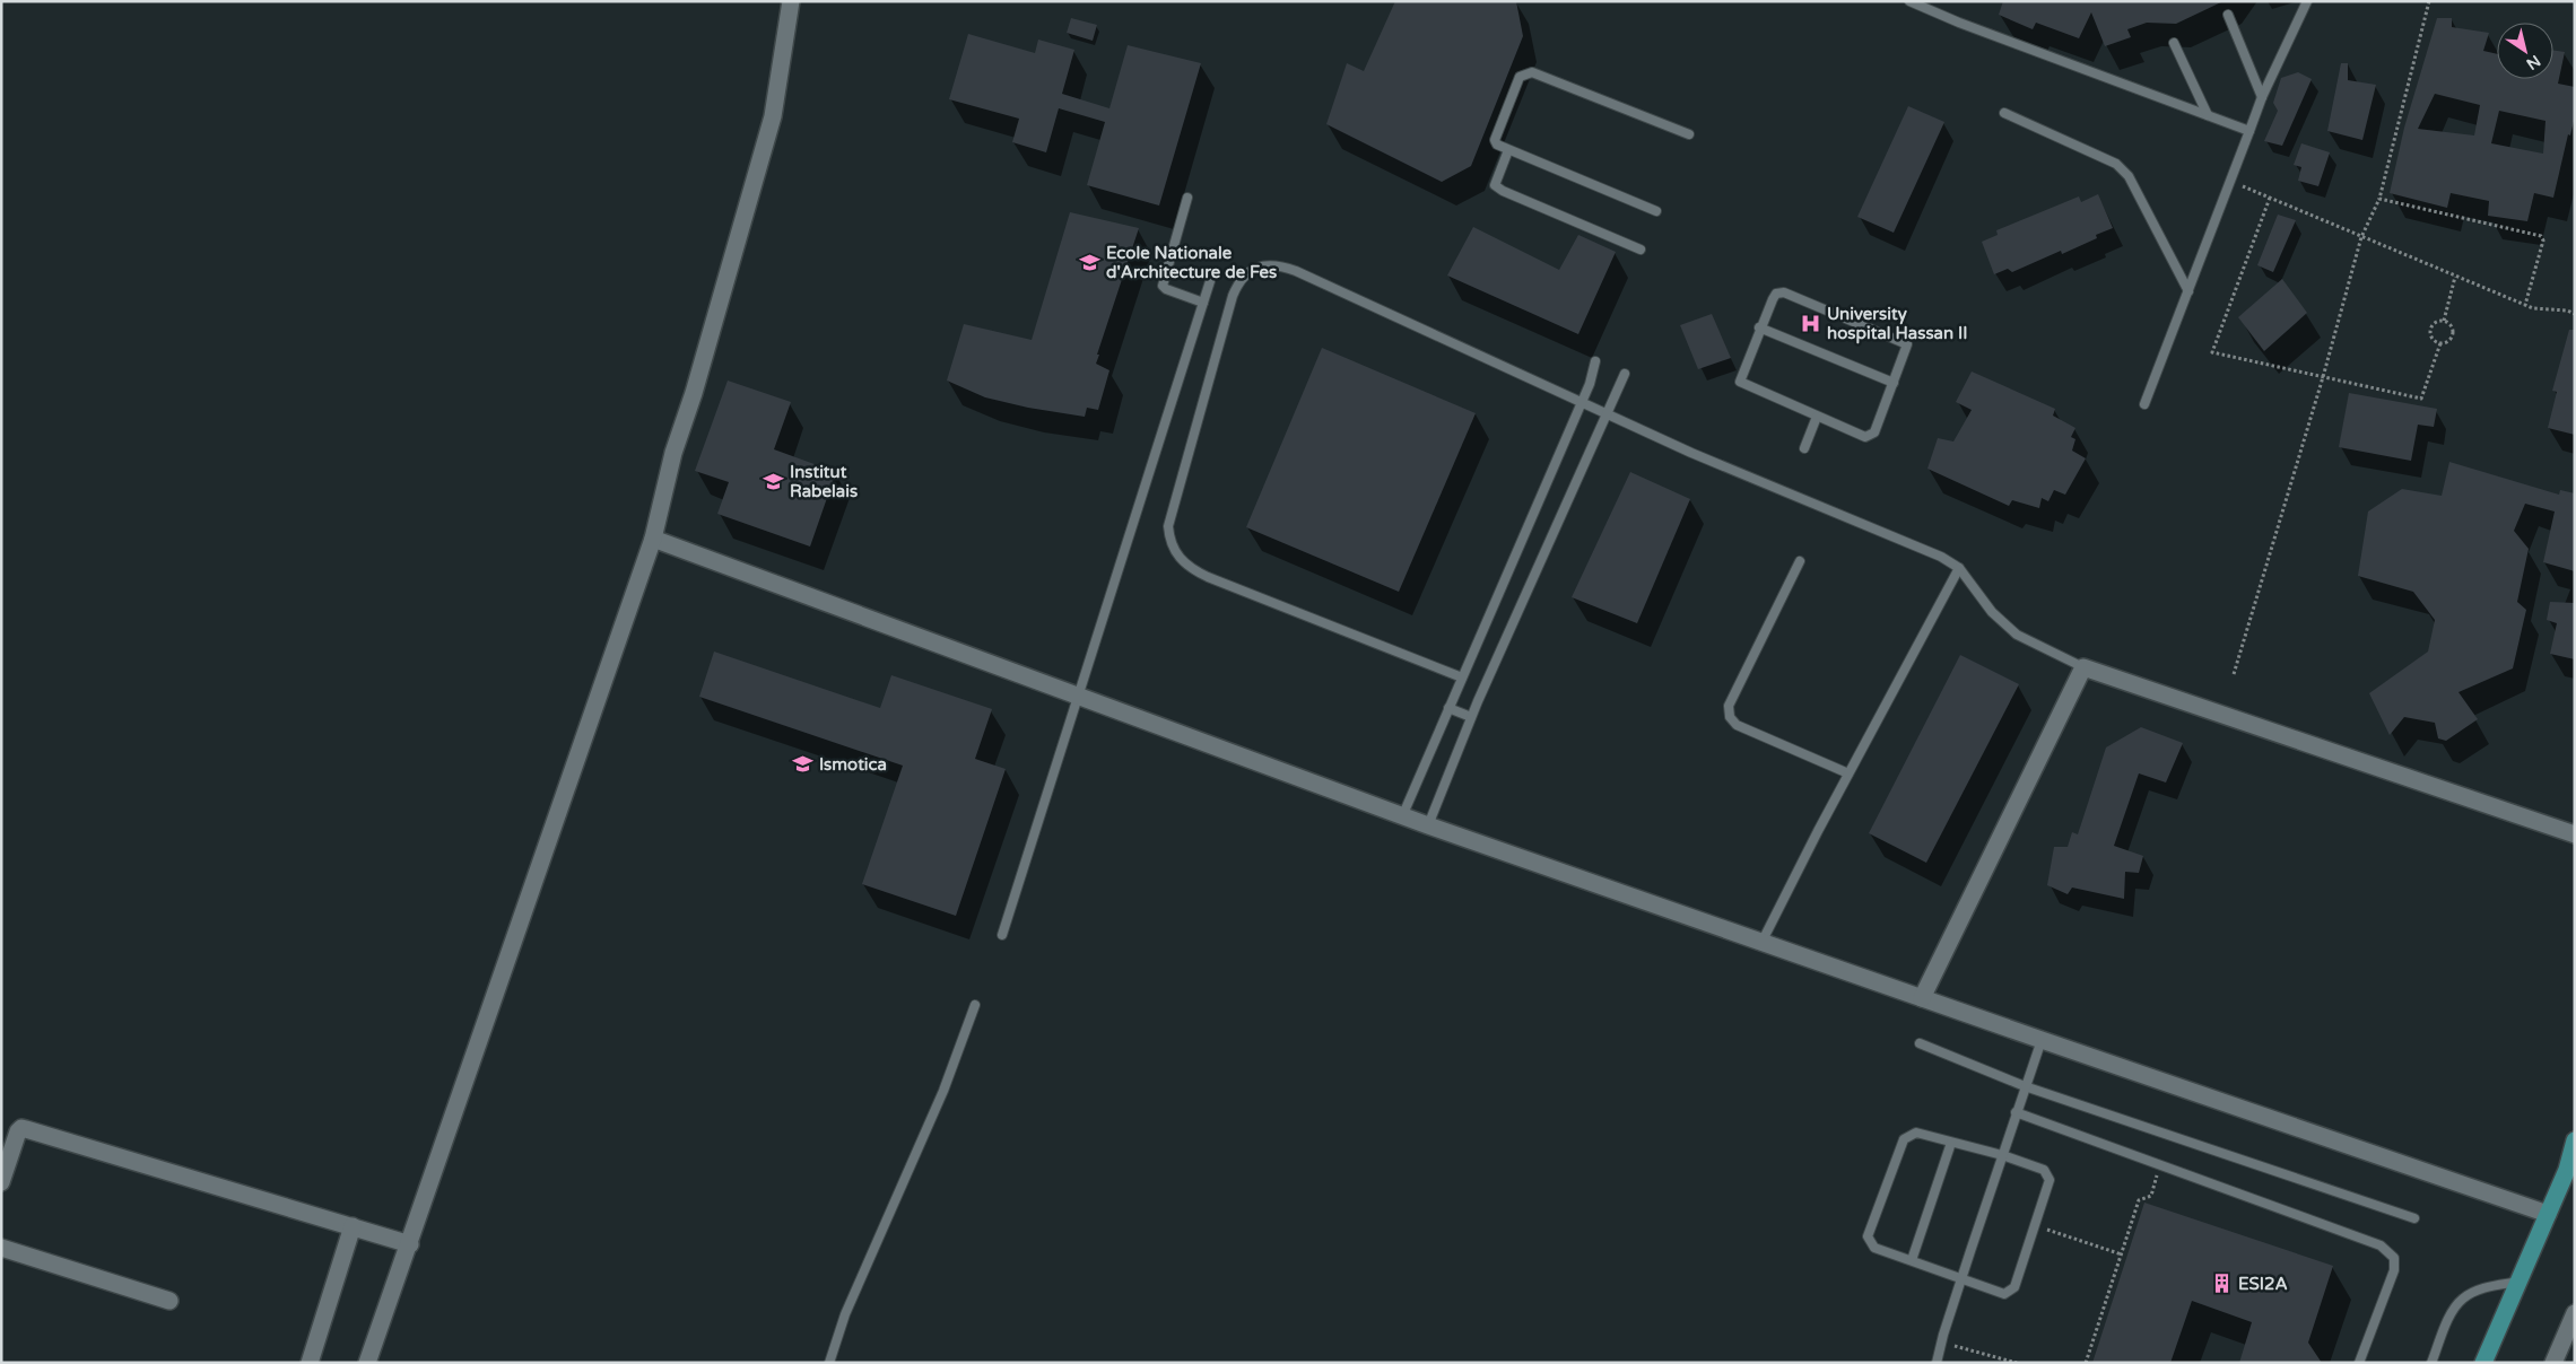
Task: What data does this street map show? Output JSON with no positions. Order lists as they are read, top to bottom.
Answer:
{
  "places": {
    "school or university": ["Ecole Nationale d'Architecture de Fes", "Institut Rabelais", "Ismotica"],
    "hospital": ["University hospital Hassan II"],
    "building": ["ESI2A"]
  },
  "north": "bottom right"
}
